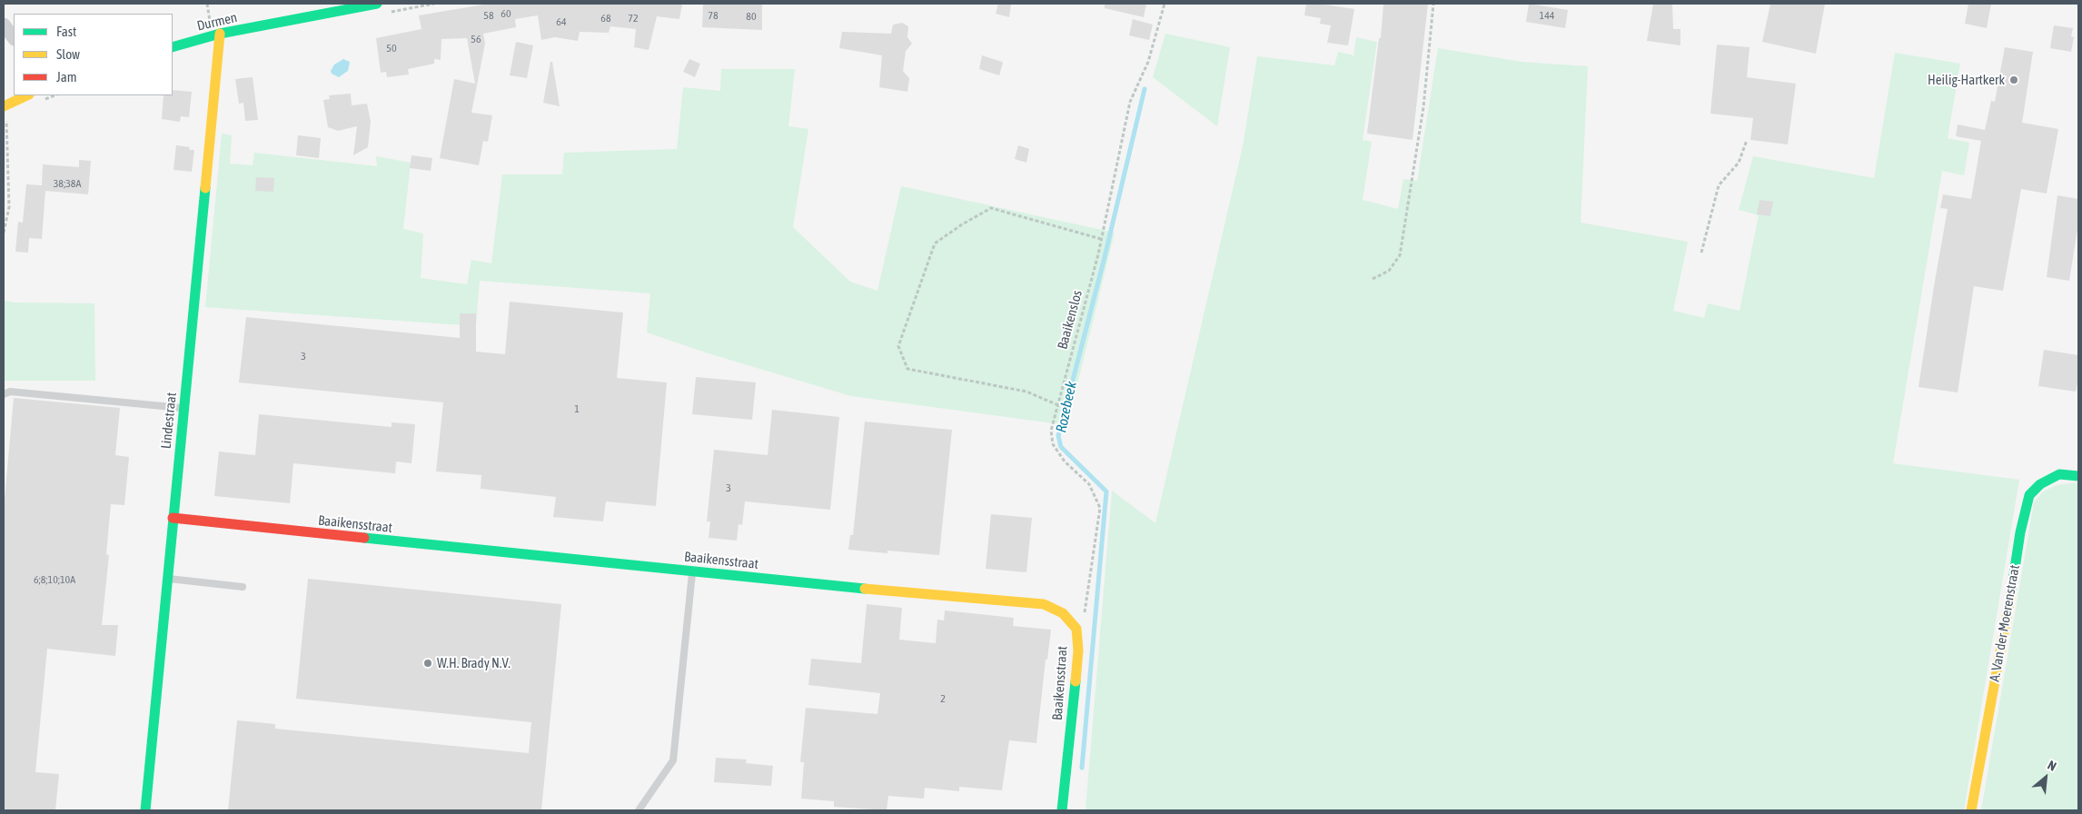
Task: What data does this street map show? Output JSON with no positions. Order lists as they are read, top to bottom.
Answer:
{
  "streets": {
    "street": [
      "Durmen",
      "Lindestraat",
      "Baaikensstraat",
      "A. Van der Moerenstraat"
    ],
    "path": ["Baaikenslos"]
  },
  "crossings": [
    ["Durmen", "Lindestraat"],
    ["Baaikenslos", "Baaikensstraat"],
    ["Lindestraat", "Baaikensstraat"]
  ],
  "water": ["Rozebeek"],
  "places": ["Heilig-Hartkerk", "W.H. Brady N.V."],
  "house_numbers": [
    "60",
    "58",
    "78",
    "144",
    "80",
    "68",
    "72",
    "64",
    "56",
    "50",
    "38;38A",
    "3",
    "1",
    "3",
    "6;8;10;10A",
    "2"
  ],
  "legend": ["Fast", "Slow", "Jam"],
  "north": "top right"
}
